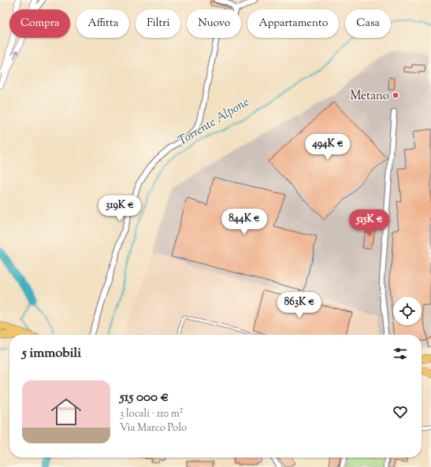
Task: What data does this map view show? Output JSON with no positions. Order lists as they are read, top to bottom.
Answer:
{
  "water": ["Torrente Alpone"],
  "places": ["Metano"],
  "page": {
    "chip": [
      "Compra",
      "Affitta",
      "Filtri",
      "Nuovo",
      "Appartamento",
      "Casa"
    ],
    "price": [
      "494K €",
      "319K €",
      "844K €",
      "515K €",
      "863K €"
    ],
    "heading": "5 immobili",
    "list": [
      {
        "name": "515 000 €",
        "note": "3 locali · 110 m² · Via Marco Polo"
      }
    ]
  }
}
